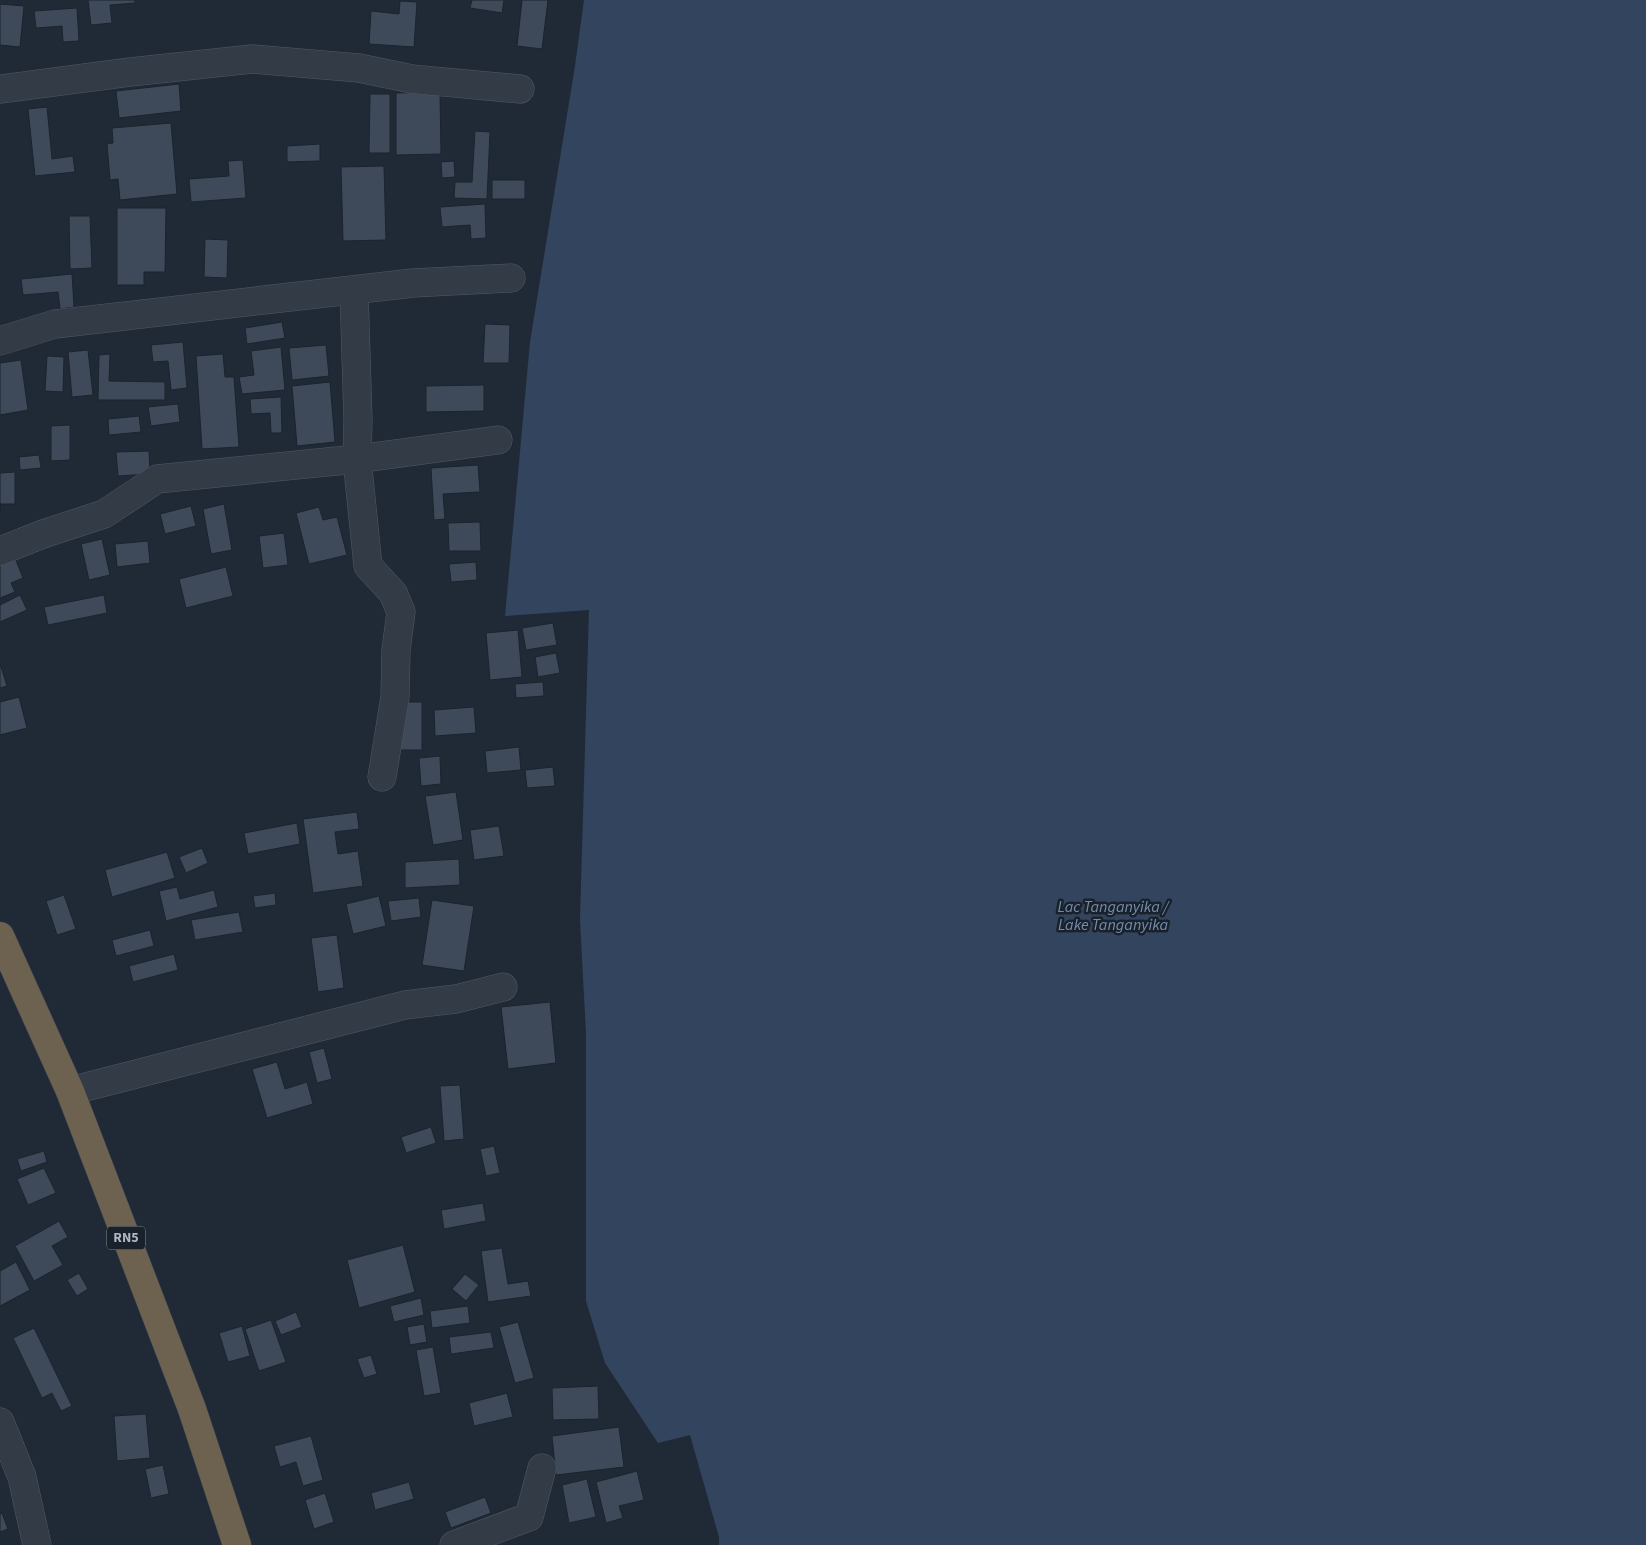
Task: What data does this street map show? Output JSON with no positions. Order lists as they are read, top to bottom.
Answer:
{
  "streets": {
    "highway": ["RN5"]
  },
  "water": ["Lac Tanganyika / Lake Tanganyika"]
}
